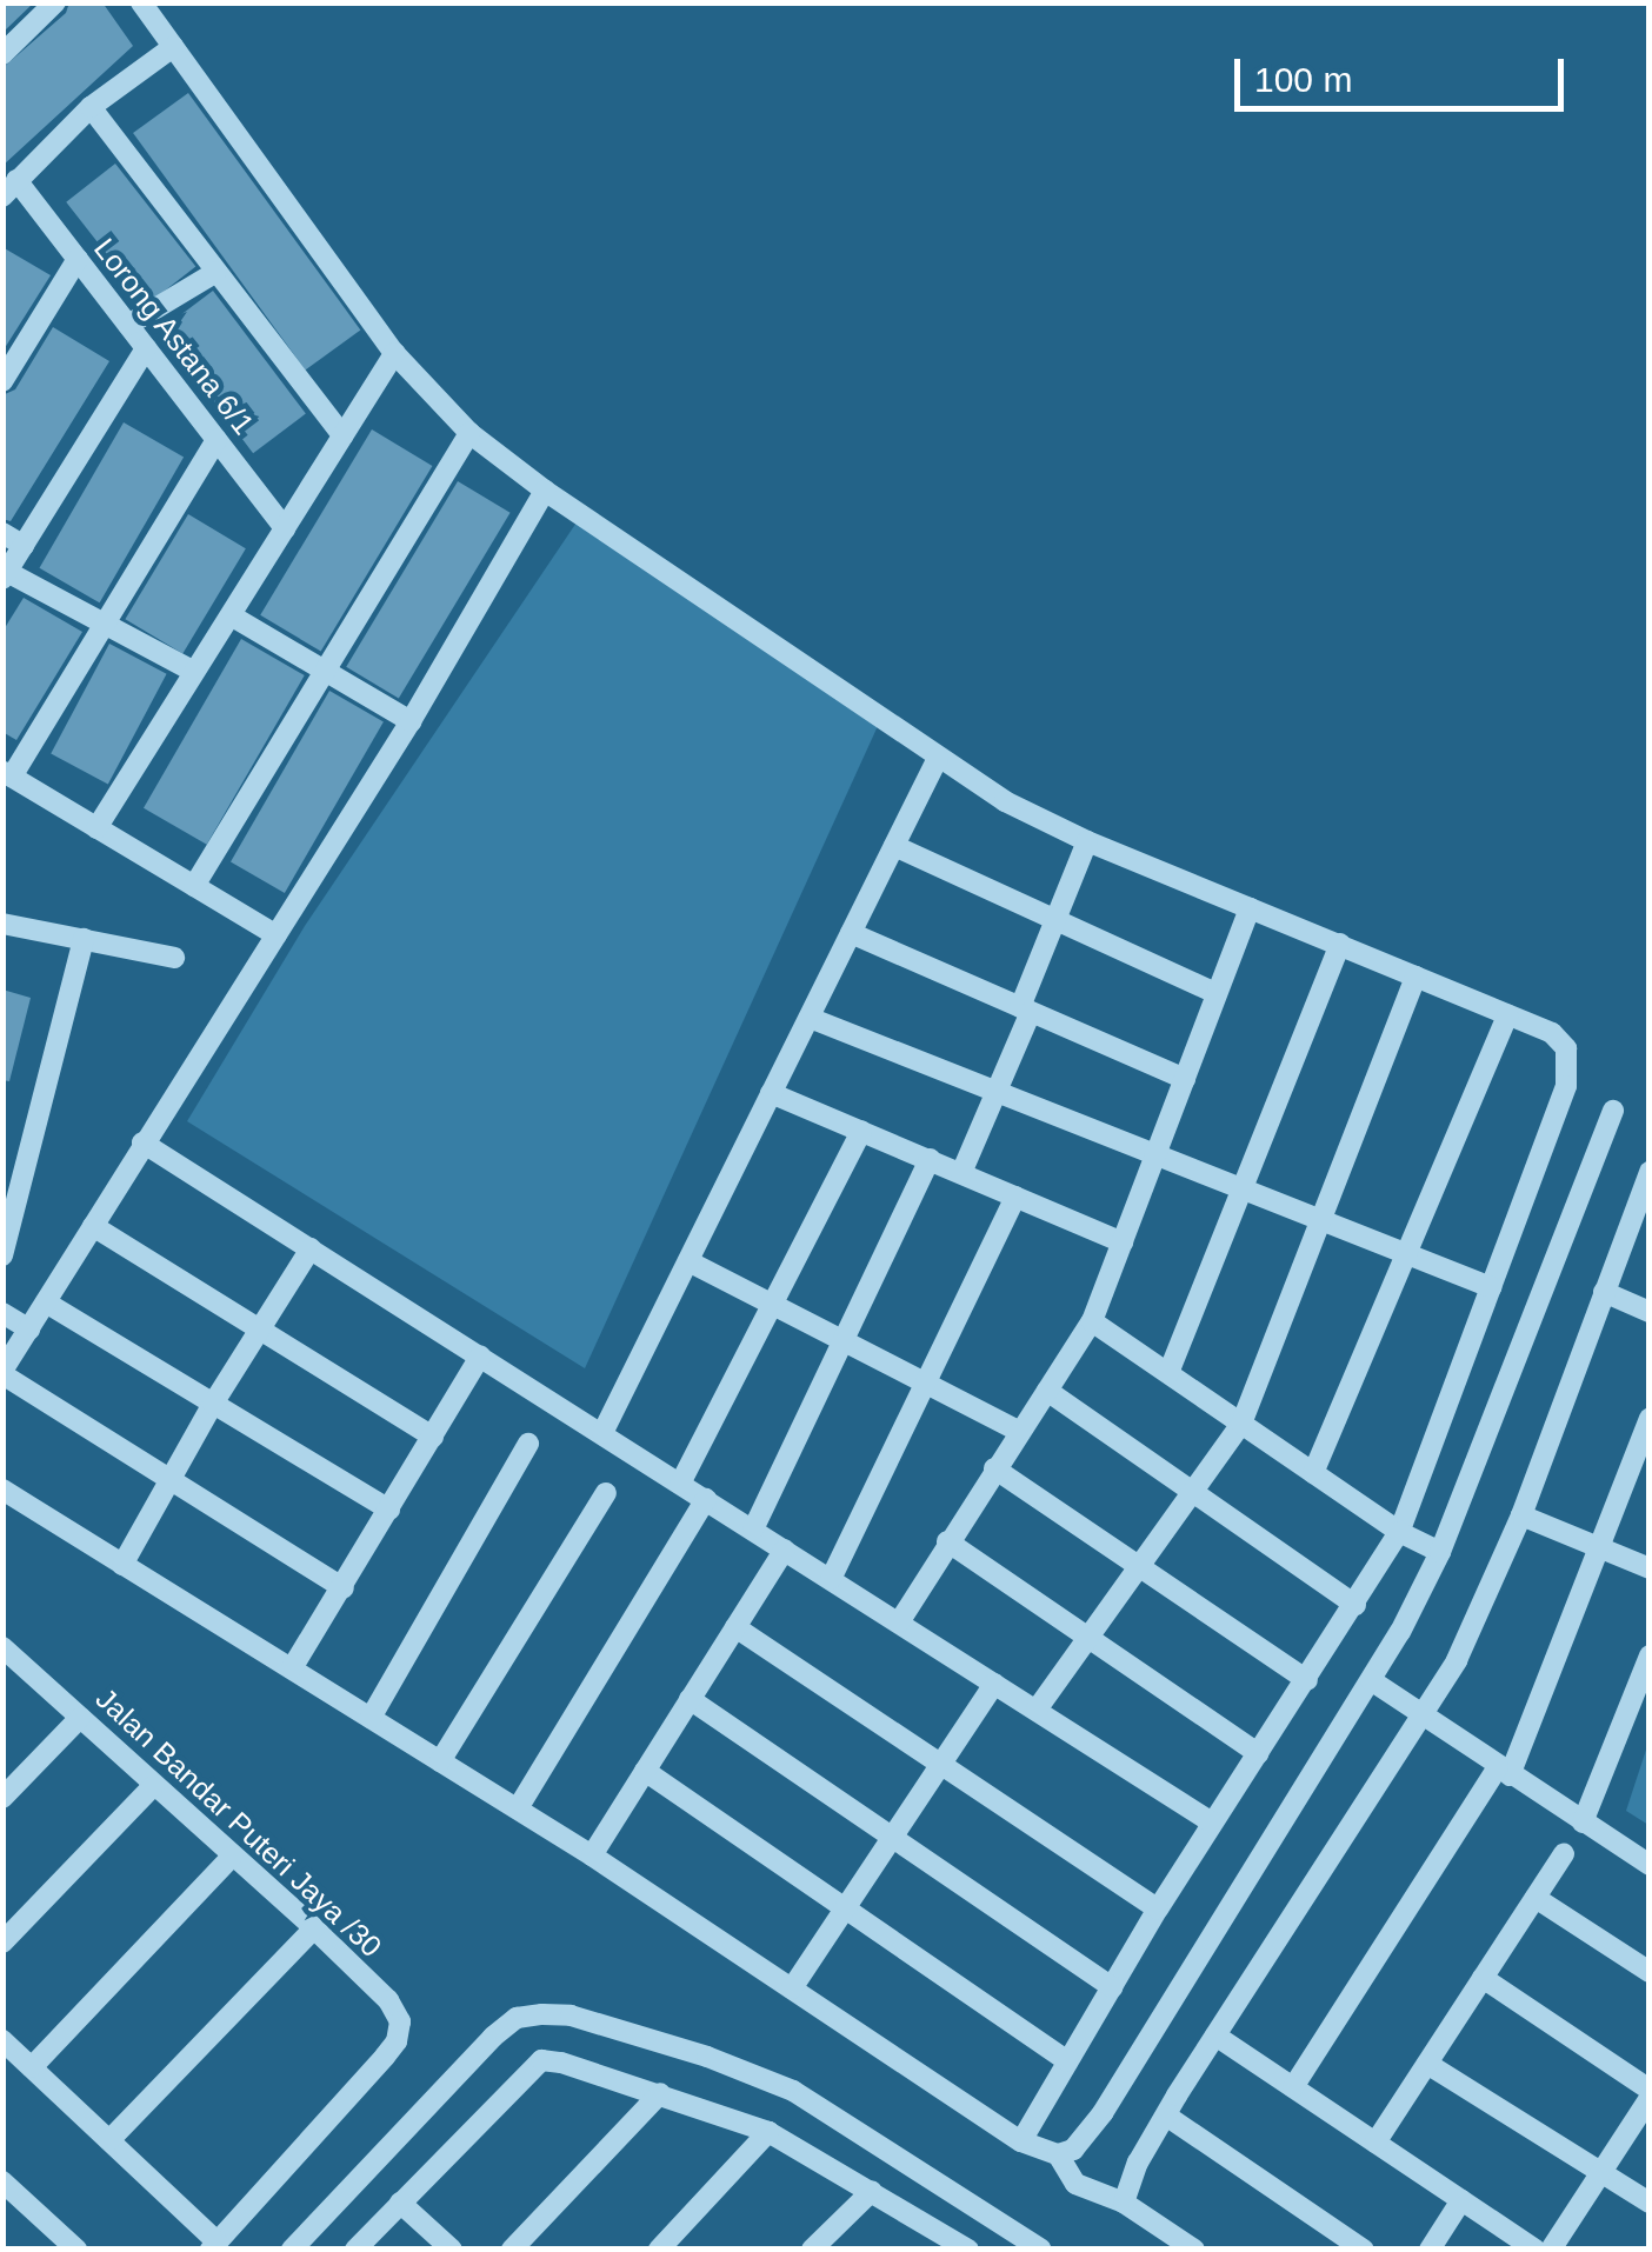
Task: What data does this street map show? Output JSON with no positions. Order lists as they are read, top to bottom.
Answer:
{
  "streets": {
    "street": ["Lorong Astana 6/1", "Jalan Bandar Puteri Jaya /30"]
  },
  "scale_bar": "100 m"
}
